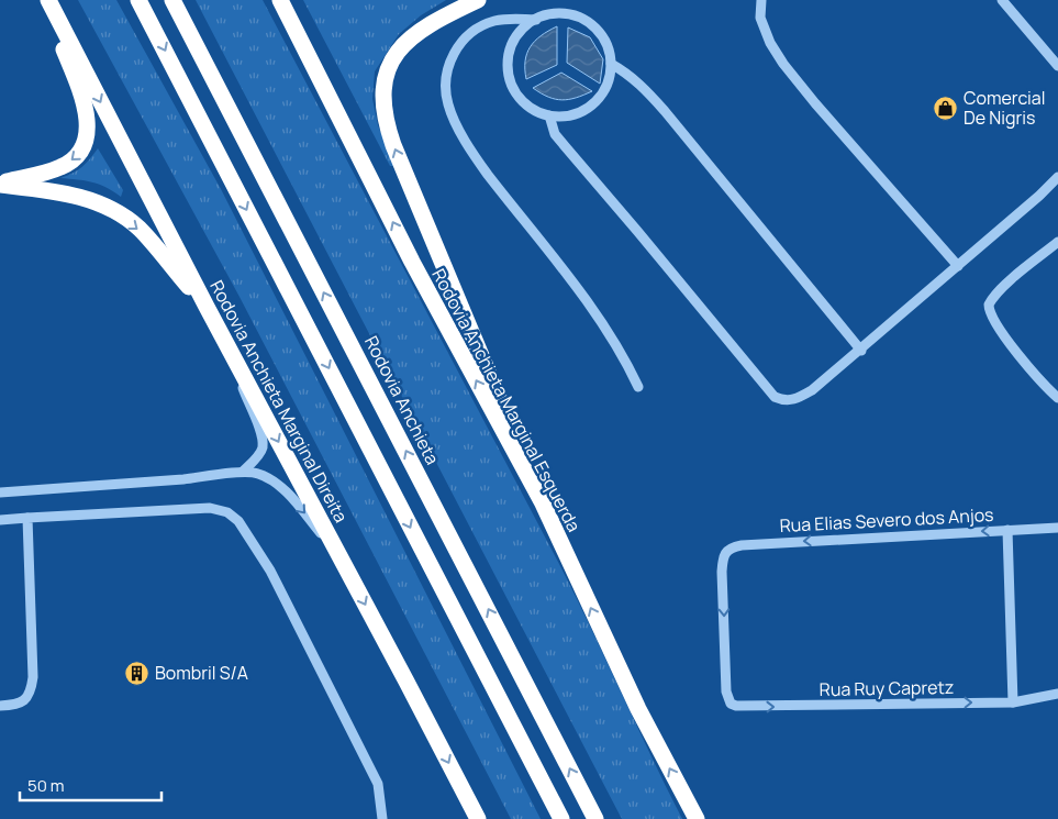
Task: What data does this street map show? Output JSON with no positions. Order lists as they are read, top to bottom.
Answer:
{
  "streets": {
    "highway": ["Rodovia Anchieta", "Rodovia Anchieta Marginal Esquerda", "Rodovia Anchieta Marginal Direita"],
    "street": ["Rua Elias Severo dos Anjos", "Rua Ruy Capretz"]
  },
  "crossings": [
    ["Rua Elias Severo dos Anjos", "Rua Ruy Capretz"]
  ],
  "one_way": ["Rua Ruy Capretz"],
  "places": {
    "shop": ["Comercial De Nigris"],
    "building": ["Bombril S/A"]
  },
  "scale_bar": "50 m"
}
